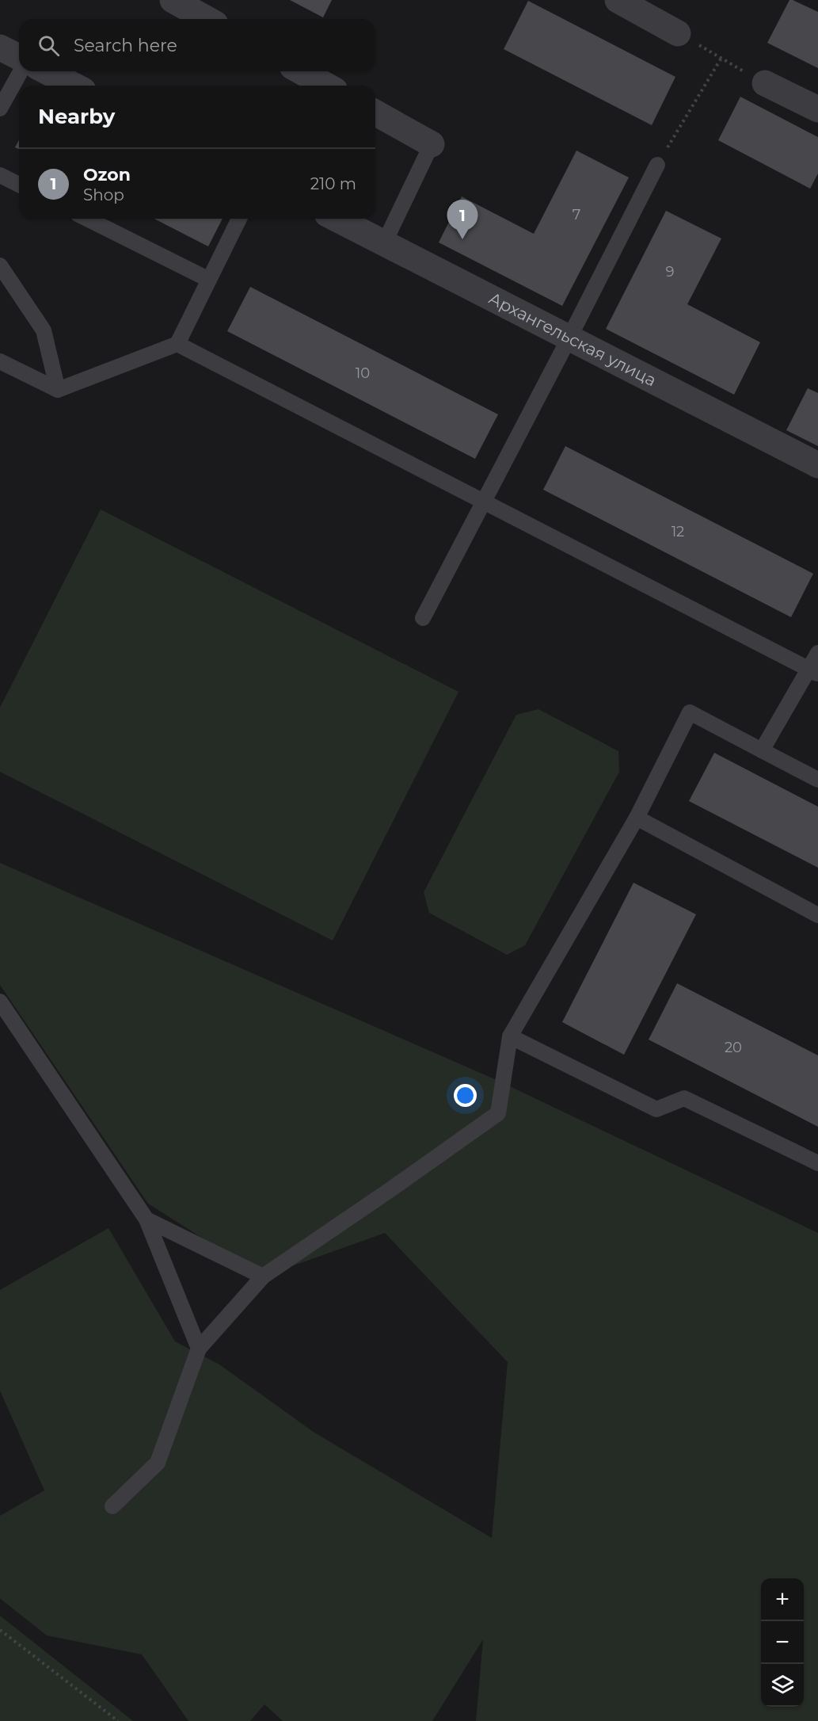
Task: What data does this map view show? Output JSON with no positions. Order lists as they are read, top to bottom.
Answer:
{
  "streets": {
    "street": ["Архангельская улица"]
  },
  "house_numbers": [
    "7",
    "9",
    "10",
    "12",
    "20"
  ],
  "page": {
    "search": "Search here",
    "heading": "Nearby",
    "list": [
      {
        "mark": "1",
        "name": "Ozon",
        "note": "Shop",
        "value": "210 m"
      }
    ],
    "pins": "1",
    "map_buttons": ["+", "−"]
  }
}
